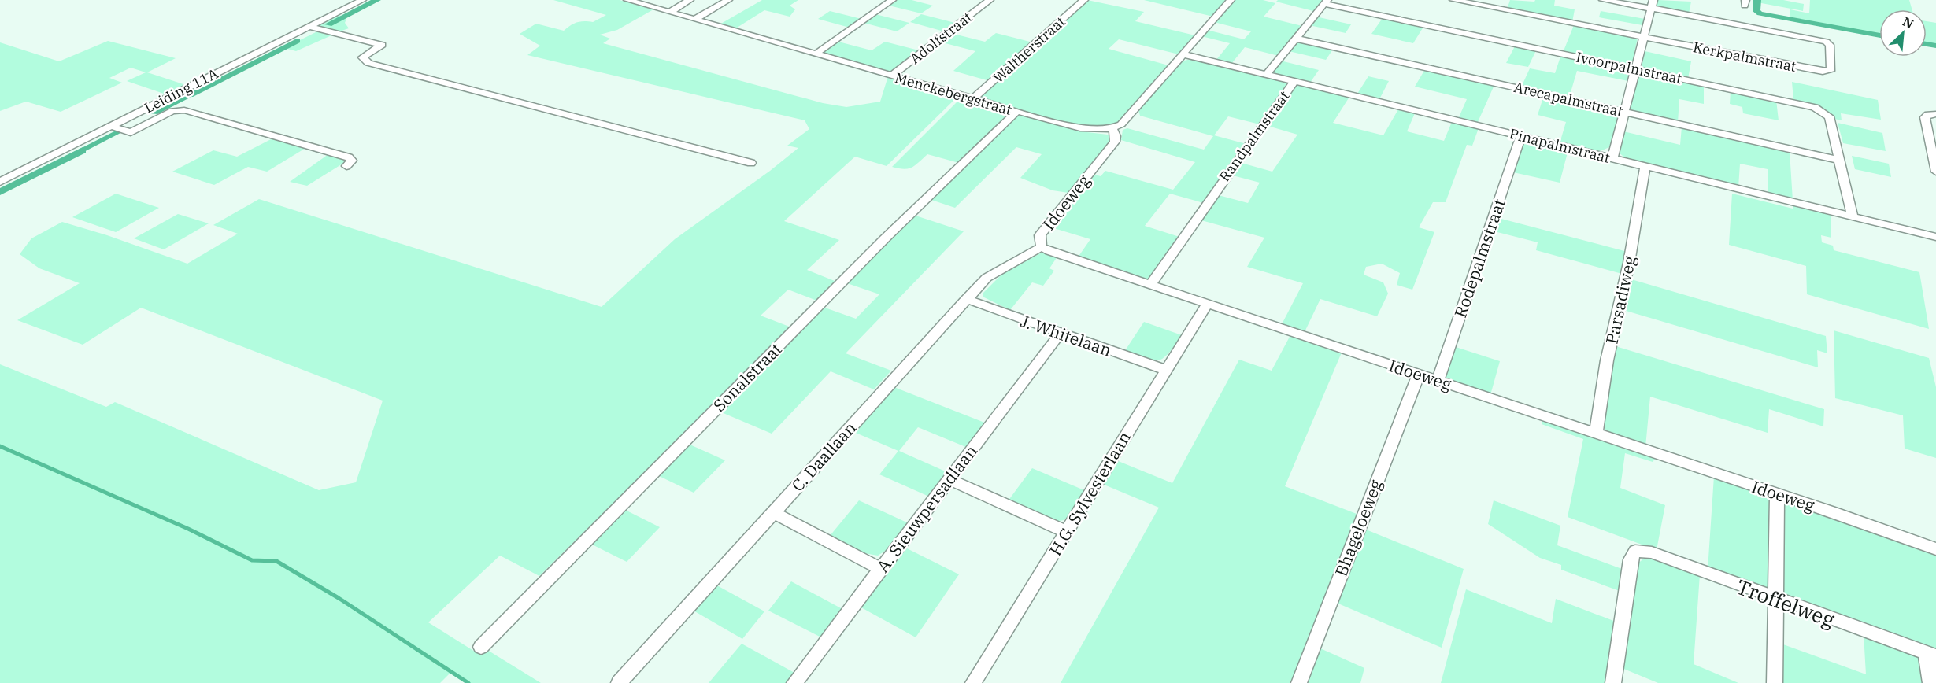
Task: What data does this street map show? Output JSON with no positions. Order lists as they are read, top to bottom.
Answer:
{
  "streets": {
    "street": [
      "Adolfstraat",
      "Waltherstraat",
      "Kerkpalmstraat",
      "Ivoorpalmstraat",
      "Leiding 11A",
      "Menckebergstraat",
      "Arecapalmstraat",
      "Randpalmstraat",
      "Pinapalmstraat",
      "Idoeweg",
      "Rodepalmstraat",
      "Parsadiweg",
      "J. Whitelaan",
      "Sonalstraat",
      "C. Daallaan",
      "H.G. Sylvesterlaan",
      "A. Sieuwpersadlaan",
      "Bhageloeweg",
      "Troffelweg"
    ]
  },
  "crossings": [
    ["Adolfstraat", "Menckebergstraat"],
    ["Waltherstraat", "Menckebergstraat"],
    ["Ivoorpalmstraat", "Arecapalmstraat"],
    ["Ivoorpalmstraat", "Pinapalmstraat"],
    ["Menckebergstraat", "Idoeweg"],
    ["Menckebergstraat", "Sonalstraat"],
    ["Randpalmstraat", "Pinapalmstraat"],
    ["Randpalmstraat", "Idoeweg"],
    ["Pinapalmstraat", "Rodepalmstraat"],
    ["Pinapalmstraat", "Parsadiweg"],
    ["Idoeweg", "Rodepalmstraat"],
    ["Idoeweg", "Parsadiweg"],
    ["Idoeweg", "C. Daallaan"],
    ["Idoeweg", "H.G. Sylvesterlaan"],
    ["Idoeweg", "Bhageloeweg"],
    ["J. Whitelaan", "C. Daallaan"],
    ["J. Whitelaan", "H.G. Sylvesterlaan"],
    ["J. Whitelaan", "A. Sieuwpersadlaan"]
  ],
  "north": "top right"
}
